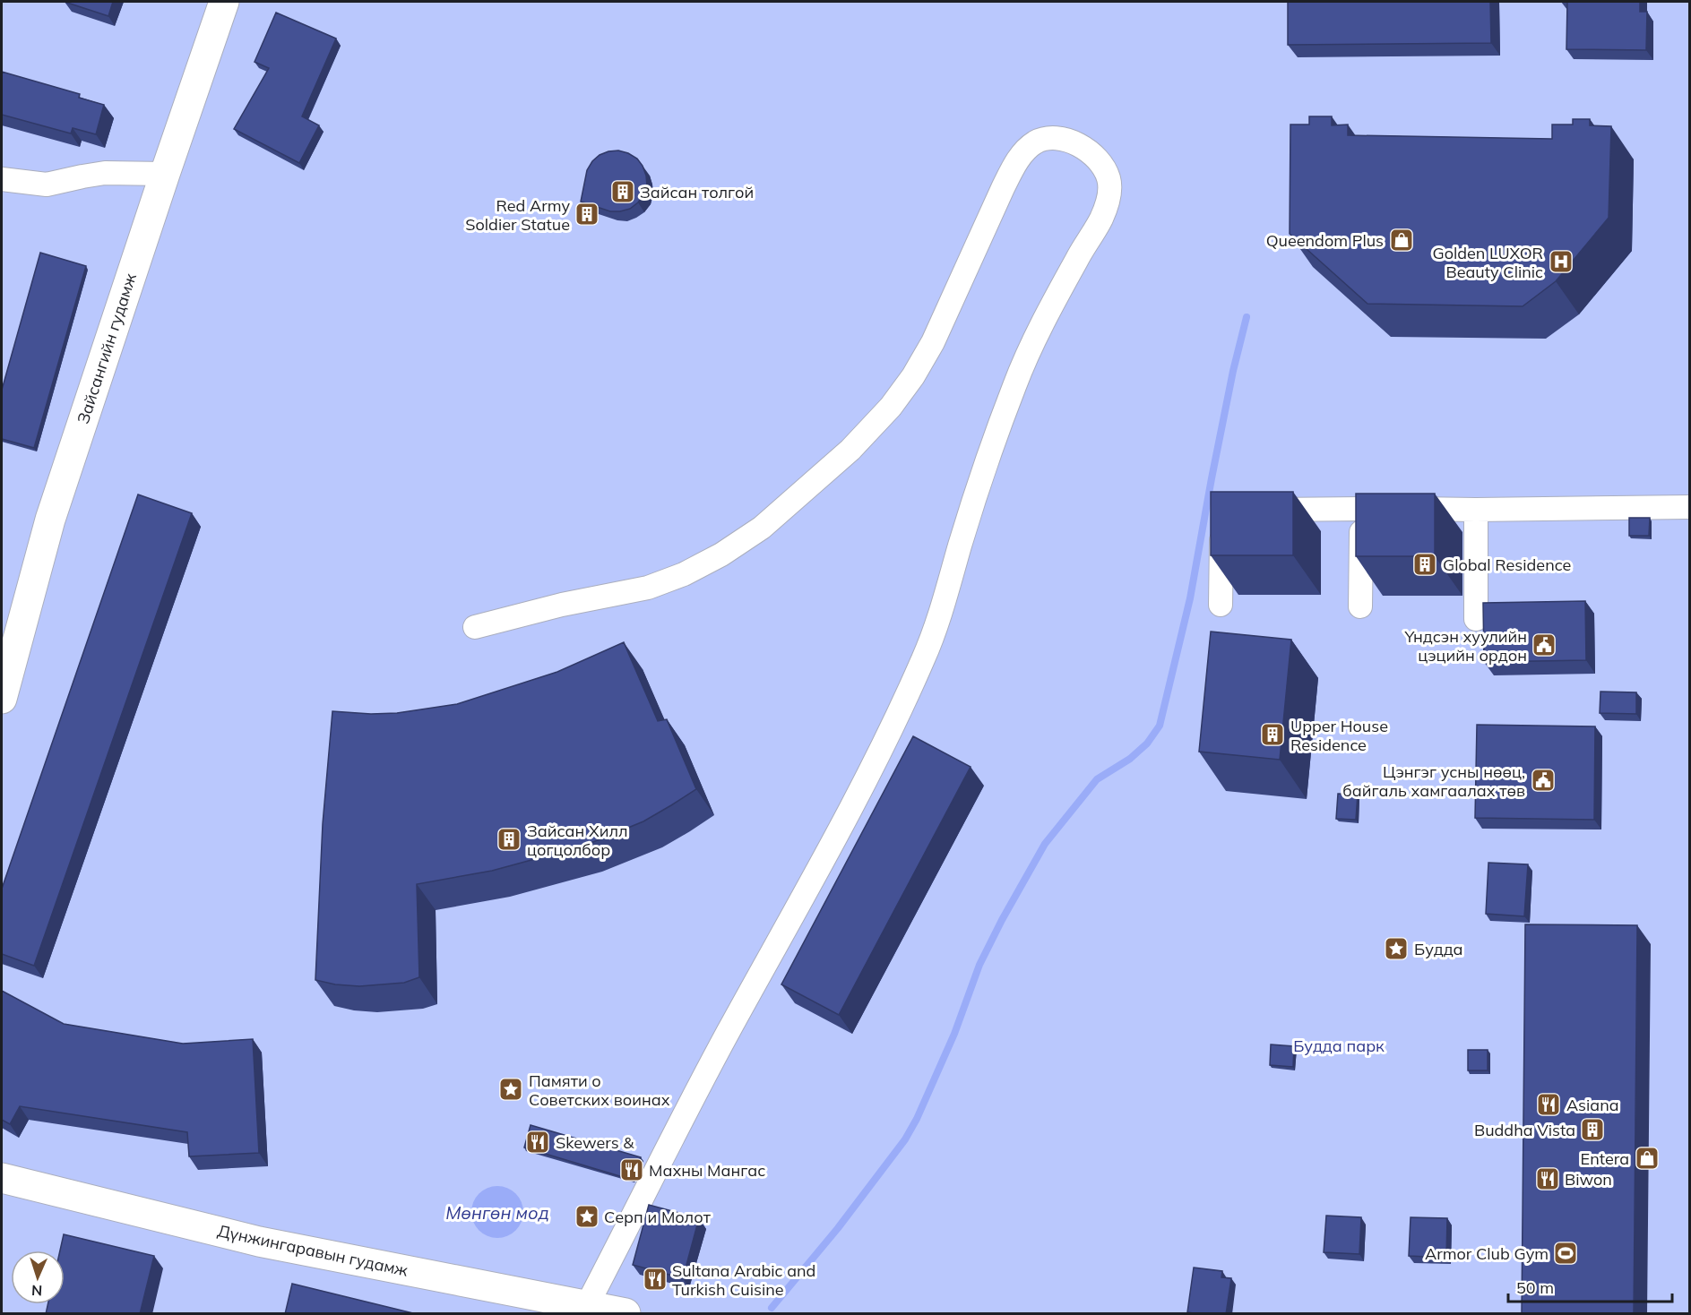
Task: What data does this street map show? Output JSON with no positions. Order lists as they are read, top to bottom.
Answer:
{
  "streets": {
    "main road": ["Зайсангийн гудамж", "Дүнжингаравын гудамж"]
  },
  "water": ["Мөнгөн мод"],
  "parks": ["Будда парк"],
  "places": {
    "building": [
      "Зайсан толгой",
      "Red Army Soldier Statue",
      "Global Residence",
      "Upper House Residence",
      "Зайсан Хилл цогцолбор",
      "Buddha Vista"
    ],
    "shop": ["Queendom Plus", "Entera"],
    "hospital": ["Golden LUXOR Beauty Clinic"],
    "public building": ["Үндсэн хуулийн цэцийн ордон", "Цэнгэг усны нөөц, байгаль хамгаалах төв"],
    "place": ["Будда", "Памяти о Советских воинах", "Серп и Молот"],
    "restaurant": [
      "Asiana",
      "Skewers &",
      "Махны Мангас",
      "Biwon",
      "Sultana Arabic and Turkish Cuisine"
    ],
    "sports": ["Armor Club Gym"]
  },
  "scale_bar": "50 m",
  "north": "bottom"
}
